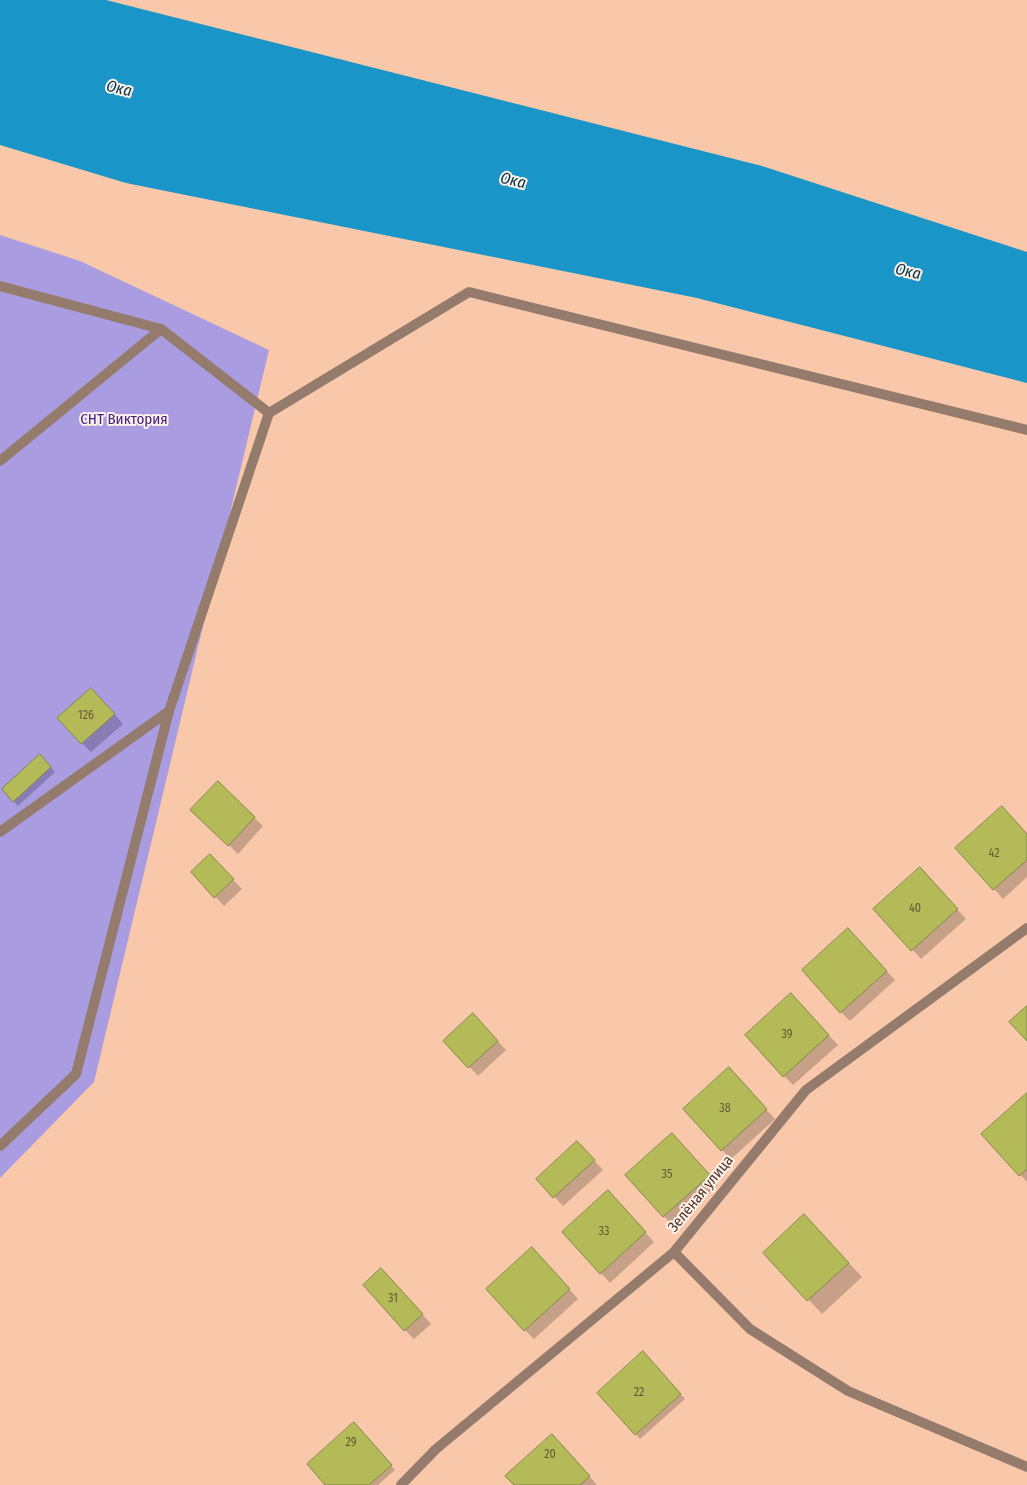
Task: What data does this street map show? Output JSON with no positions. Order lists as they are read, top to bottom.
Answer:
{
  "streets": {
    "street": ["Зелёная улица"]
  },
  "water": ["Ока"],
  "parks": ["СНТ Виктория"],
  "house_numbers": [
    "126",
    "42",
    "40",
    "39",
    "38",
    "35",
    "33",
    "31",
    "22",
    "29",
    "20"
  ]
}
